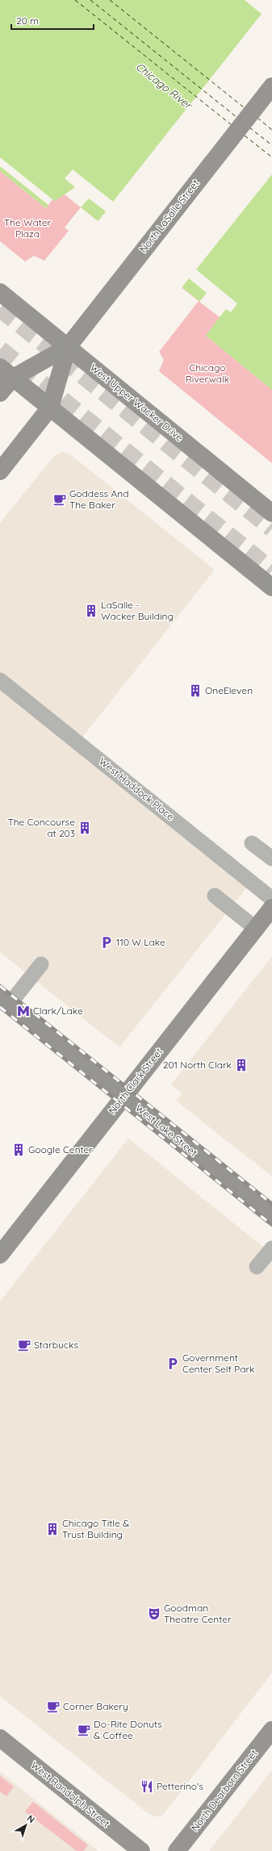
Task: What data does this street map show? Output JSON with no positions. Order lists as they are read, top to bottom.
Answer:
{
  "streets": {
    "main road": [
      "North LaSalle Street",
      "West Upper Wacker Drive",
      "North Clark Street",
      "West Lake Street",
      "North Dearborn Street",
      "West Randolph Street"
    ],
    "lane": ["West Haddock Place"]
  },
  "crossings": [
    ["North LaSalle Street", "West Upper Wacker Drive"],
    ["North Clark Street", "West Lake Street"]
  ],
  "water": ["Chicago River"],
  "parks": ["The Water Plaza", "Chicago Riverwalk"],
  "places": {
    "cafe": [
      "Goddess And The Baker",
      "Starbucks",
      "Corner Bakery",
      "Do-Rite Donuts & Coffee"
    ],
    "building": [
      "LaSalle - Wacker Building",
      "OneEleven",
      "The Concourse at 203",
      "201 North Clark",
      "Google Center",
      "Chicago Title & Trust Building"
    ],
    "parking": ["110 W Lake", "Government Center Self Park"],
    "metro station": ["Clark/Lake"],
    "theatre": ["Goodman Theatre Center"],
    "restaurant": ["Petterino's"]
  },
  "scale_bar": "20 m",
  "north": "top right"
}
